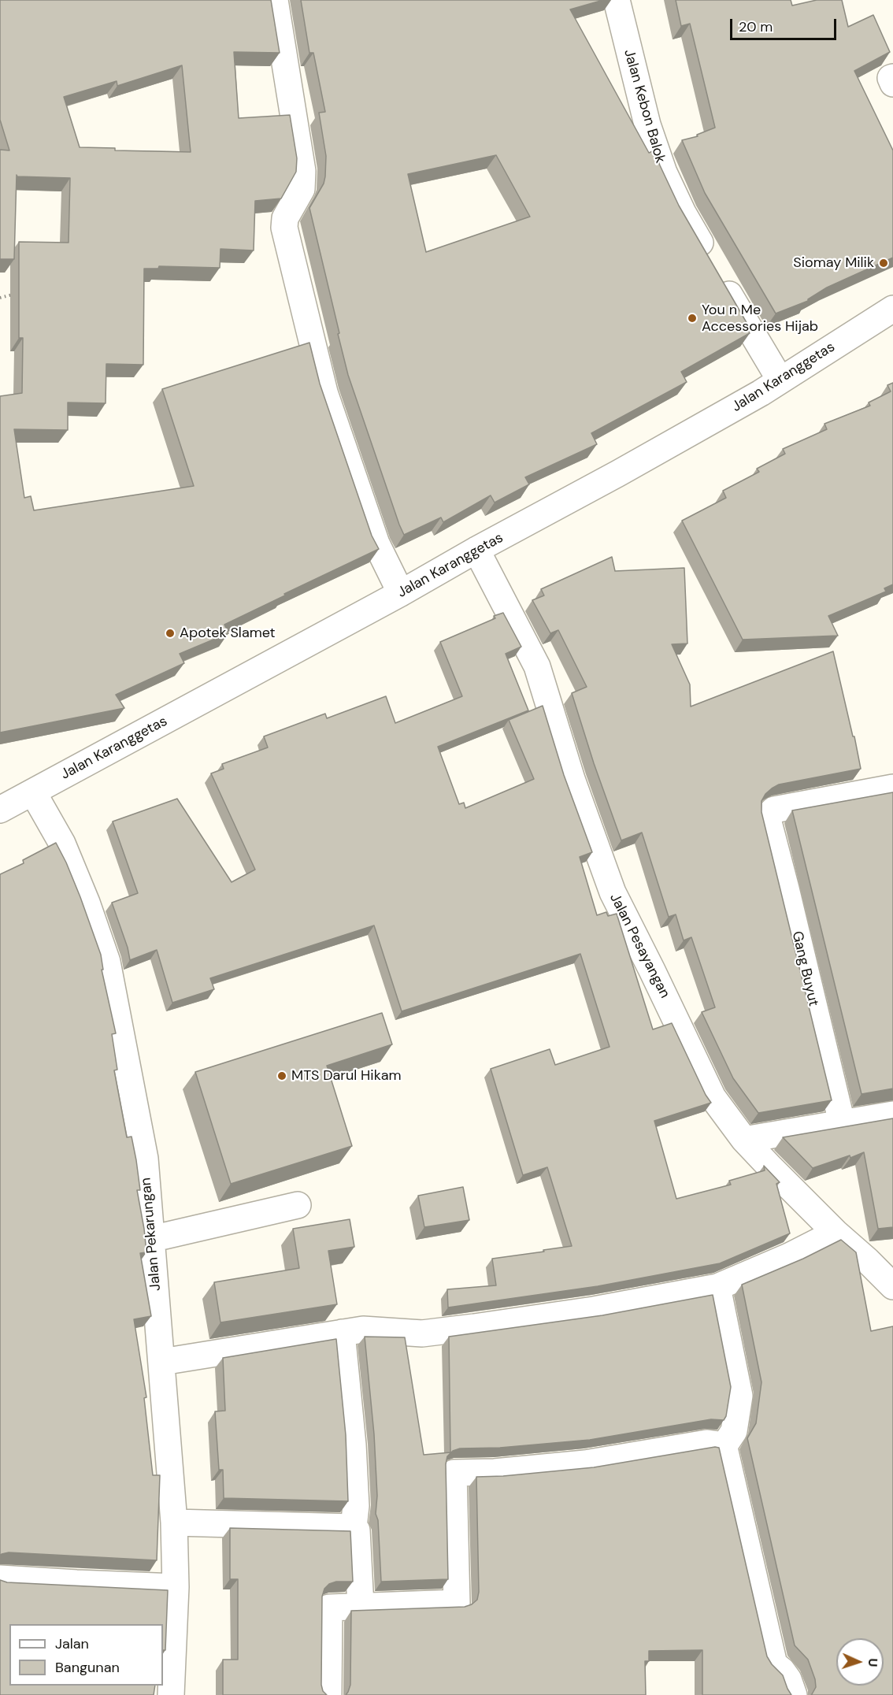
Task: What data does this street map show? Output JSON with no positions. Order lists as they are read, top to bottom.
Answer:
{
  "streets": {
    "street": [
      "Jalan Kebon Balok",
      "Jalan Karanggetas",
      "Jalan Pesayangan",
      "Gang Buyut",
      "Jalan Pekarungan"
    ]
  },
  "crossings": [
    ["Jalan Kebon Balok", "Jalan Karanggetas"],
    ["Jalan Karanggetas", "Jalan Pesayangan"],
    ["Jalan Karanggetas", "Jalan Pekarungan"]
  ],
  "places": [
    "Siomay Milik",
    "You n Me Accessories Hijab",
    "Apotek Slamet",
    "MTS Darul Hikam"
  ],
  "legend": ["Jalan", "Bangunan"],
  "scale_bar": "20 m",
  "north": "right"
}
